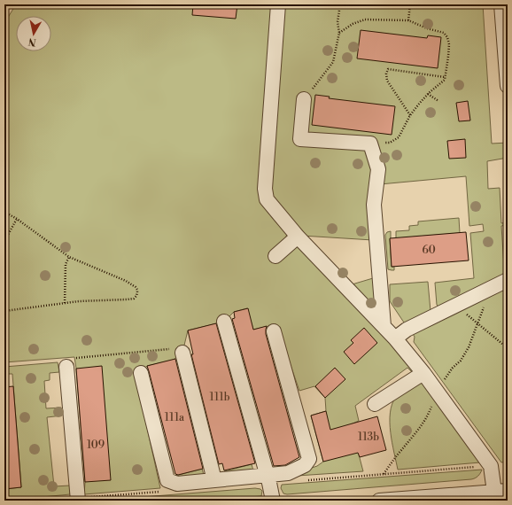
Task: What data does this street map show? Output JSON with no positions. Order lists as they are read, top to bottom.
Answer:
{
  "house_numbers": [
    "60",
    "111b",
    "111a",
    "113b",
    "109"
  ],
  "north": "bottom"
}
